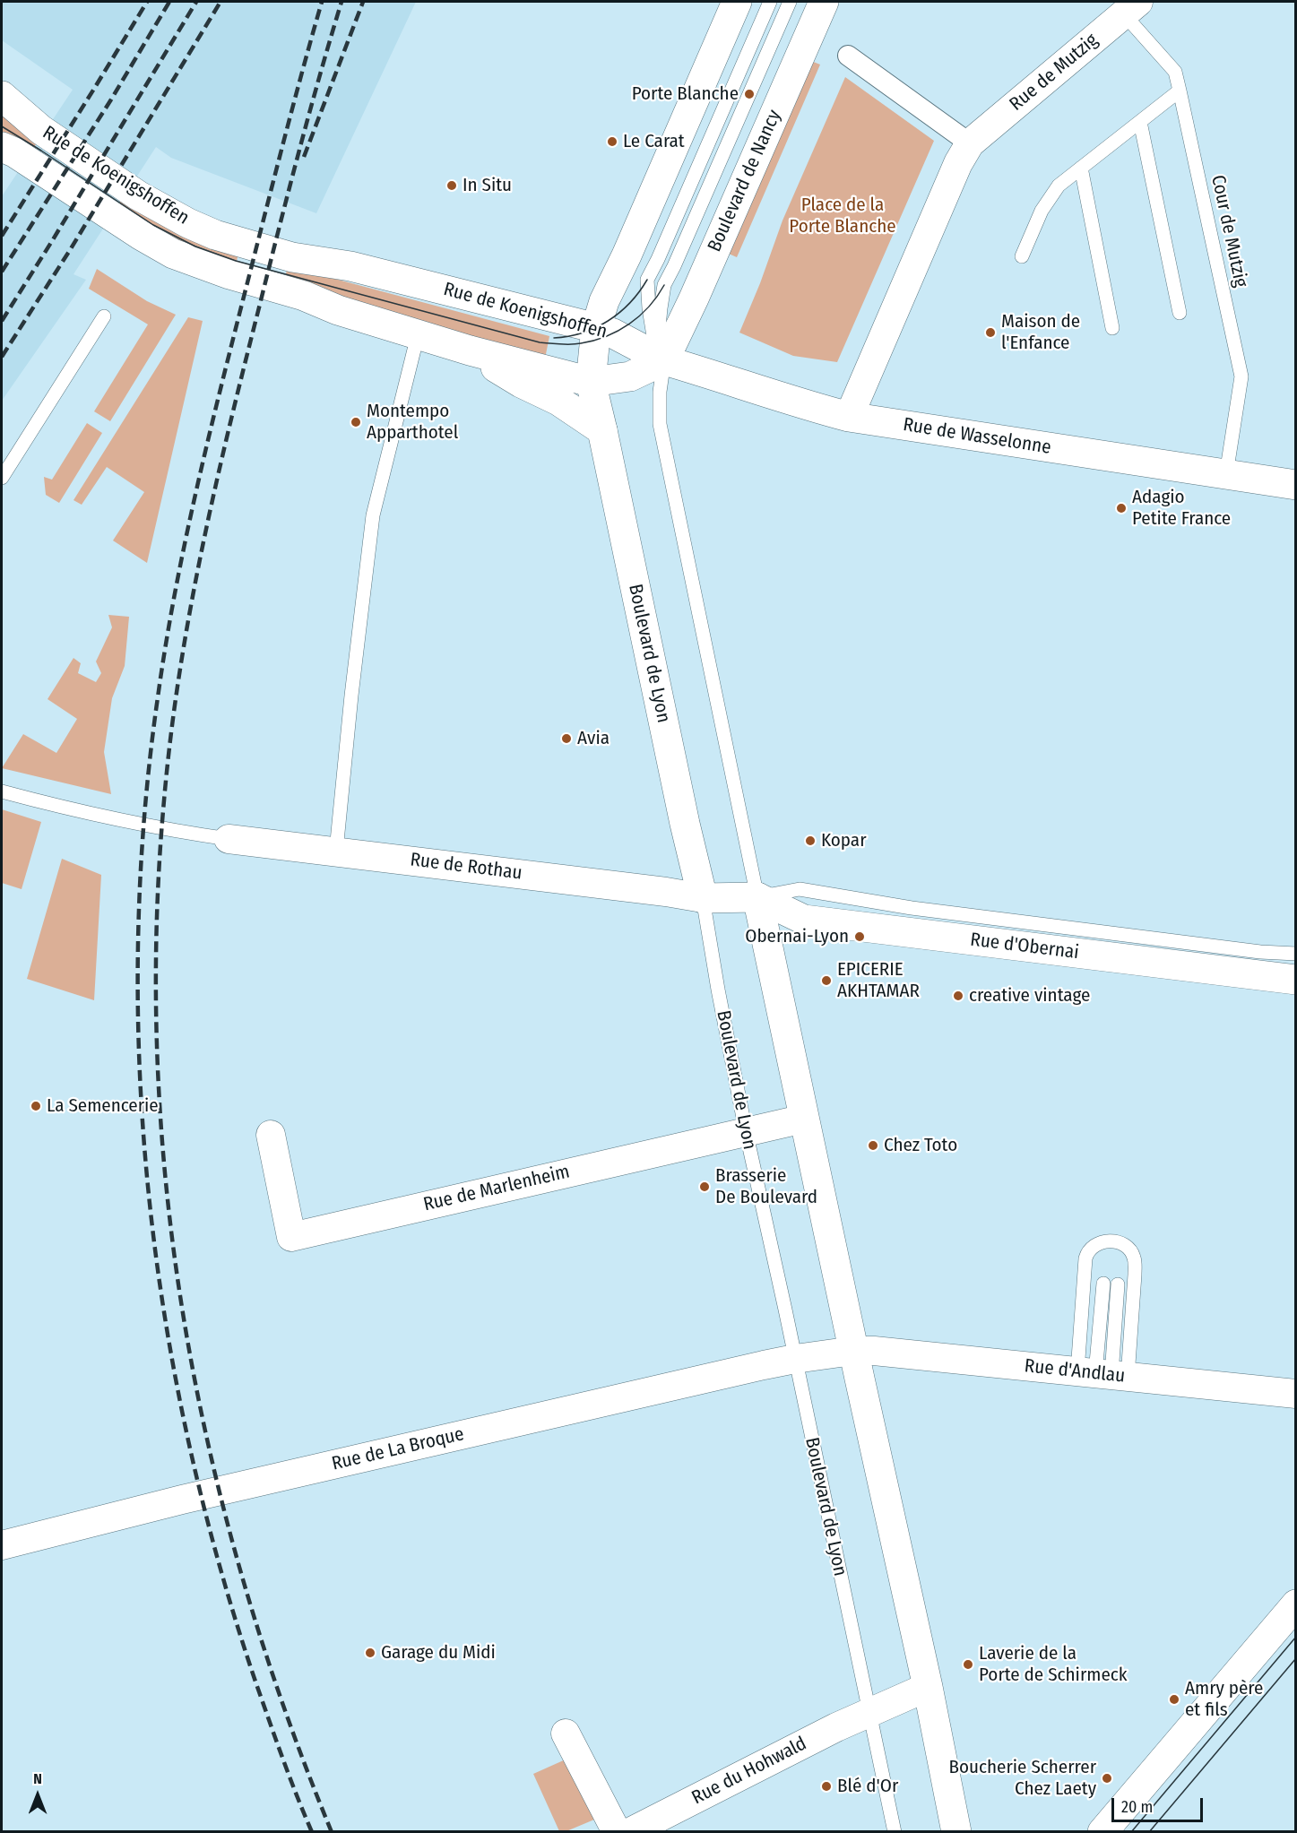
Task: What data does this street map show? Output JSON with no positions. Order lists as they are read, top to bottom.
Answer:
{
  "streets": {
    "main road": [
      "Rue de Koenigshoffen",
      "Boulevard de Nancy",
      "Rue de Wasselonne",
      "Boulevard de Lyon",
      "Rue d'Obernai"
    ],
    "street": [
      "Rue de Mutzig",
      "Rue de Rothau",
      "Rue de Marlenheim",
      "Rue d'Andlau",
      "Rue de La Broque",
      "Rue du Hohwald"
    ],
    "lane": ["Cour de Mutzig"]
  },
  "crossings": [
    ["Rue de Mutzig", "Cour de Mutzig"],
    ["Rue de Koenigshoffen", "Boulevard de Nancy"],
    ["Rue de Koenigshoffen", "Rue de Wasselonne"],
    ["Rue de Koenigshoffen", "Boulevard de Lyon"],
    ["Boulevard de Nancy", "Rue de Wasselonne"],
    ["Cour de Mutzig", "Rue de Wasselonne"],
    ["Boulevard de Lyon", "Rue de Rothau"],
    ["Boulevard de Lyon", "Rue d'Obernai"],
    ["Boulevard de Lyon", "Rue de Marlenheim"],
    ["Boulevard de Lyon", "Rue d'Andlau"],
    ["Boulevard de Lyon", "Rue de La Broque"],
    ["Boulevard de Lyon", "Rue du Hohwald"],
    ["Rue de Rothau", "Rue d'Obernai"],
    ["Rue d'Andlau", "Rue de La Broque"]
  ],
  "parks": ["Place de la Porte Blanche"],
  "places": [
    "Porte Blanche",
    "Le Carat",
    "In Situ",
    "Maison de l'Enfance",
    "Montempo Apparthotel",
    "Adagio Petite France",
    "Avia",
    "Kopar",
    "Obernai-Lyon",
    "EPICERIE AKHTAMAR",
    "creative vintage",
    "La Semencerie",
    "Chez Toto",
    "Brasserie De Boulevard",
    "Garage du Midi",
    "Laverie de la Porte de Schirmeck",
    "Amry père et fils",
    "Boucherie Scherrer Chez Laety",
    "Blé d'Or"
  ],
  "scale_bar": "20 m",
  "north": "top"
}
